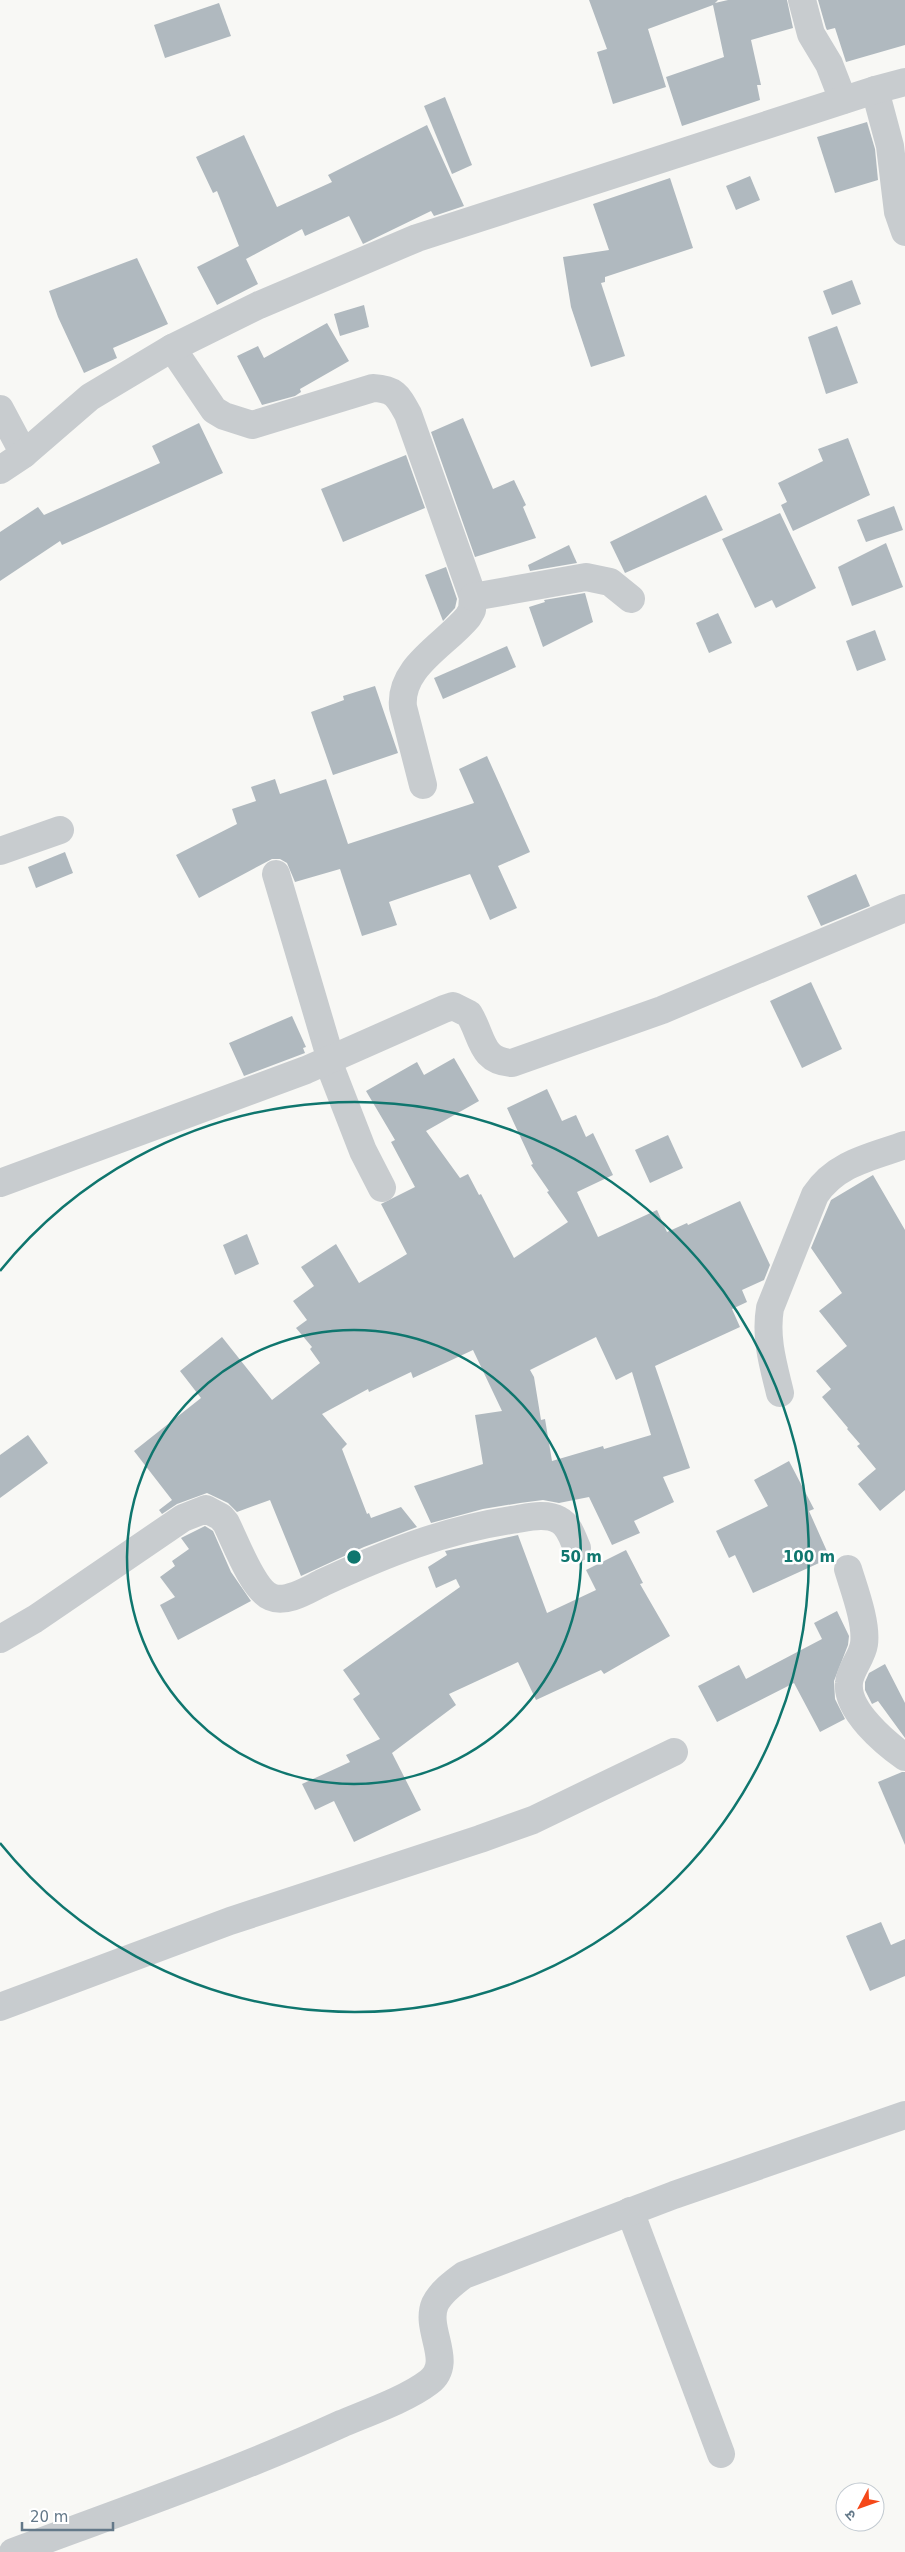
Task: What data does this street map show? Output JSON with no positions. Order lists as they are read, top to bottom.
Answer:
{
  "scale_bar": "20 m",
  "north": "bottom left",
  "rings": ["50 m", "100 m"]
}
